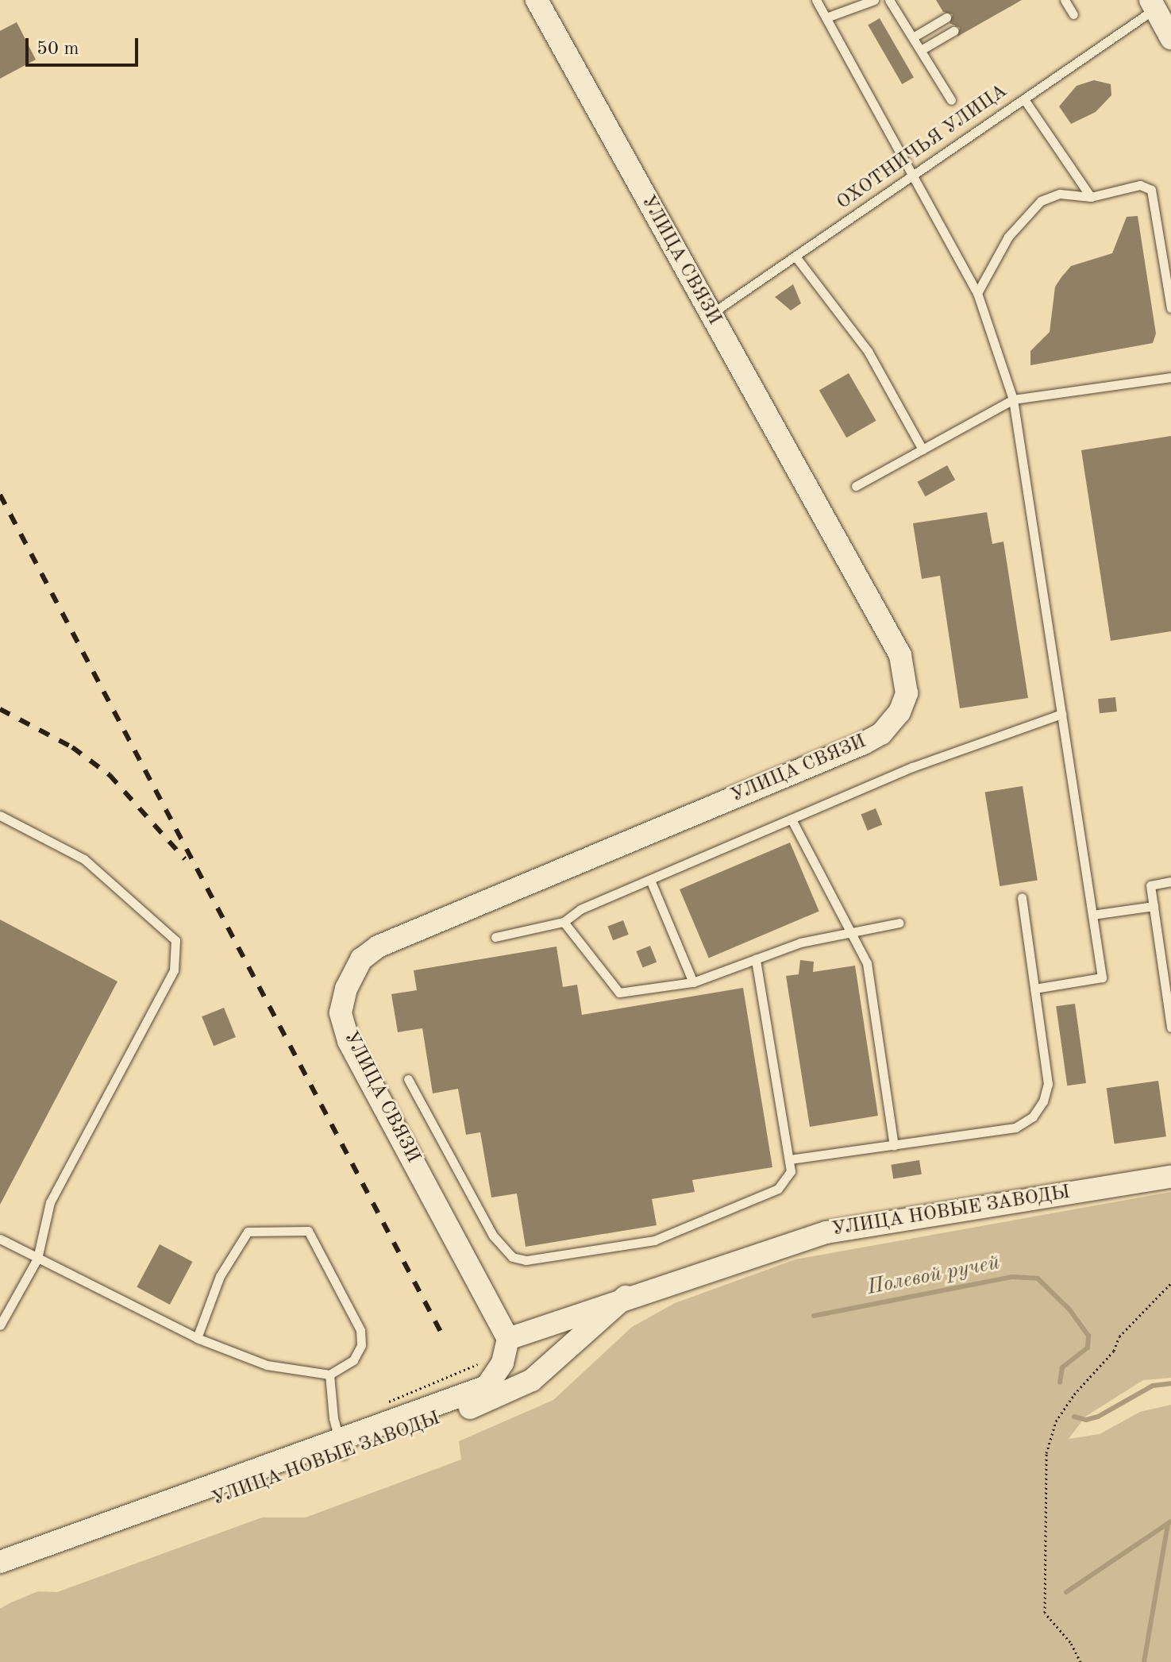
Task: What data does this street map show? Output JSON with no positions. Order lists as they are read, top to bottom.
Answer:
{
  "streets": {
    "street": ["УЛИЦА СВЯЗИ", "УЛИЦА НОВЫЕ ЗАВОДЫ"],
    "lane": ["ОХОТНИЧЬЯ УЛИЦА"]
  },
  "crossings": [
    ["ОХОТНИЧЬЯ УЛИЦА", "УЛИЦА СВЯЗИ"],
    ["УЛИЦА СВЯЗИ", "УЛИЦА НОВЫЕ ЗАВОДЫ"]
  ],
  "water": ["Полевой ручей"],
  "scale_bar": "50 m"
}
